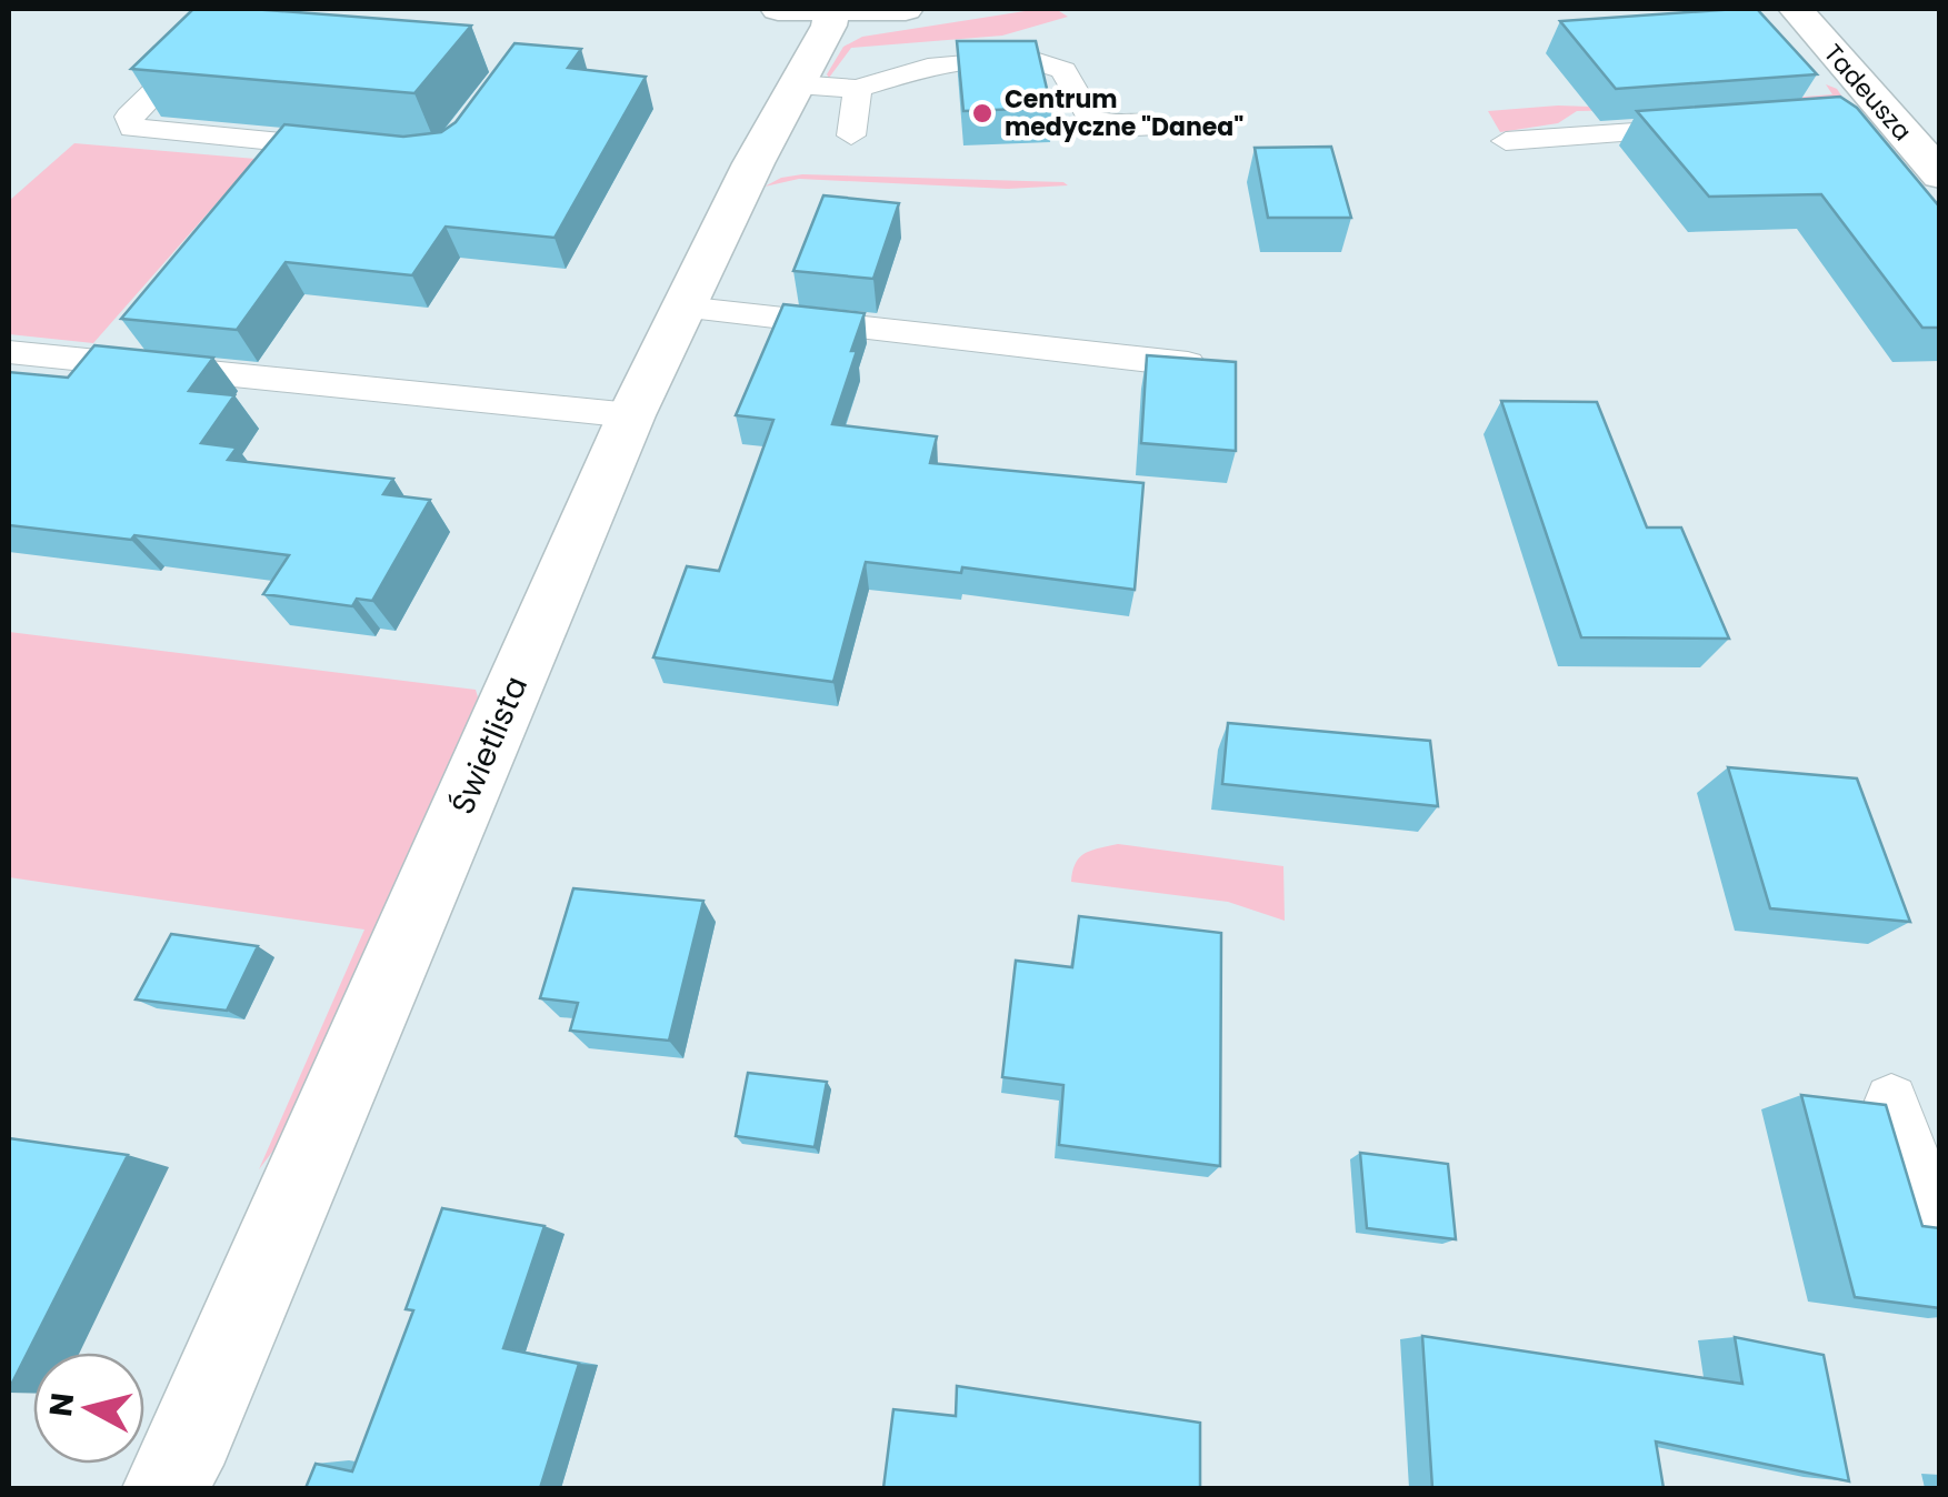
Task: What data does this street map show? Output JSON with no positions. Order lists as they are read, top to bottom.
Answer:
{
  "streets": {
    "street": ["Tadeusza", "Świetlista"]
  },
  "places": ["Centrum medyczne \"Danea\""],
  "north": "left"
}
